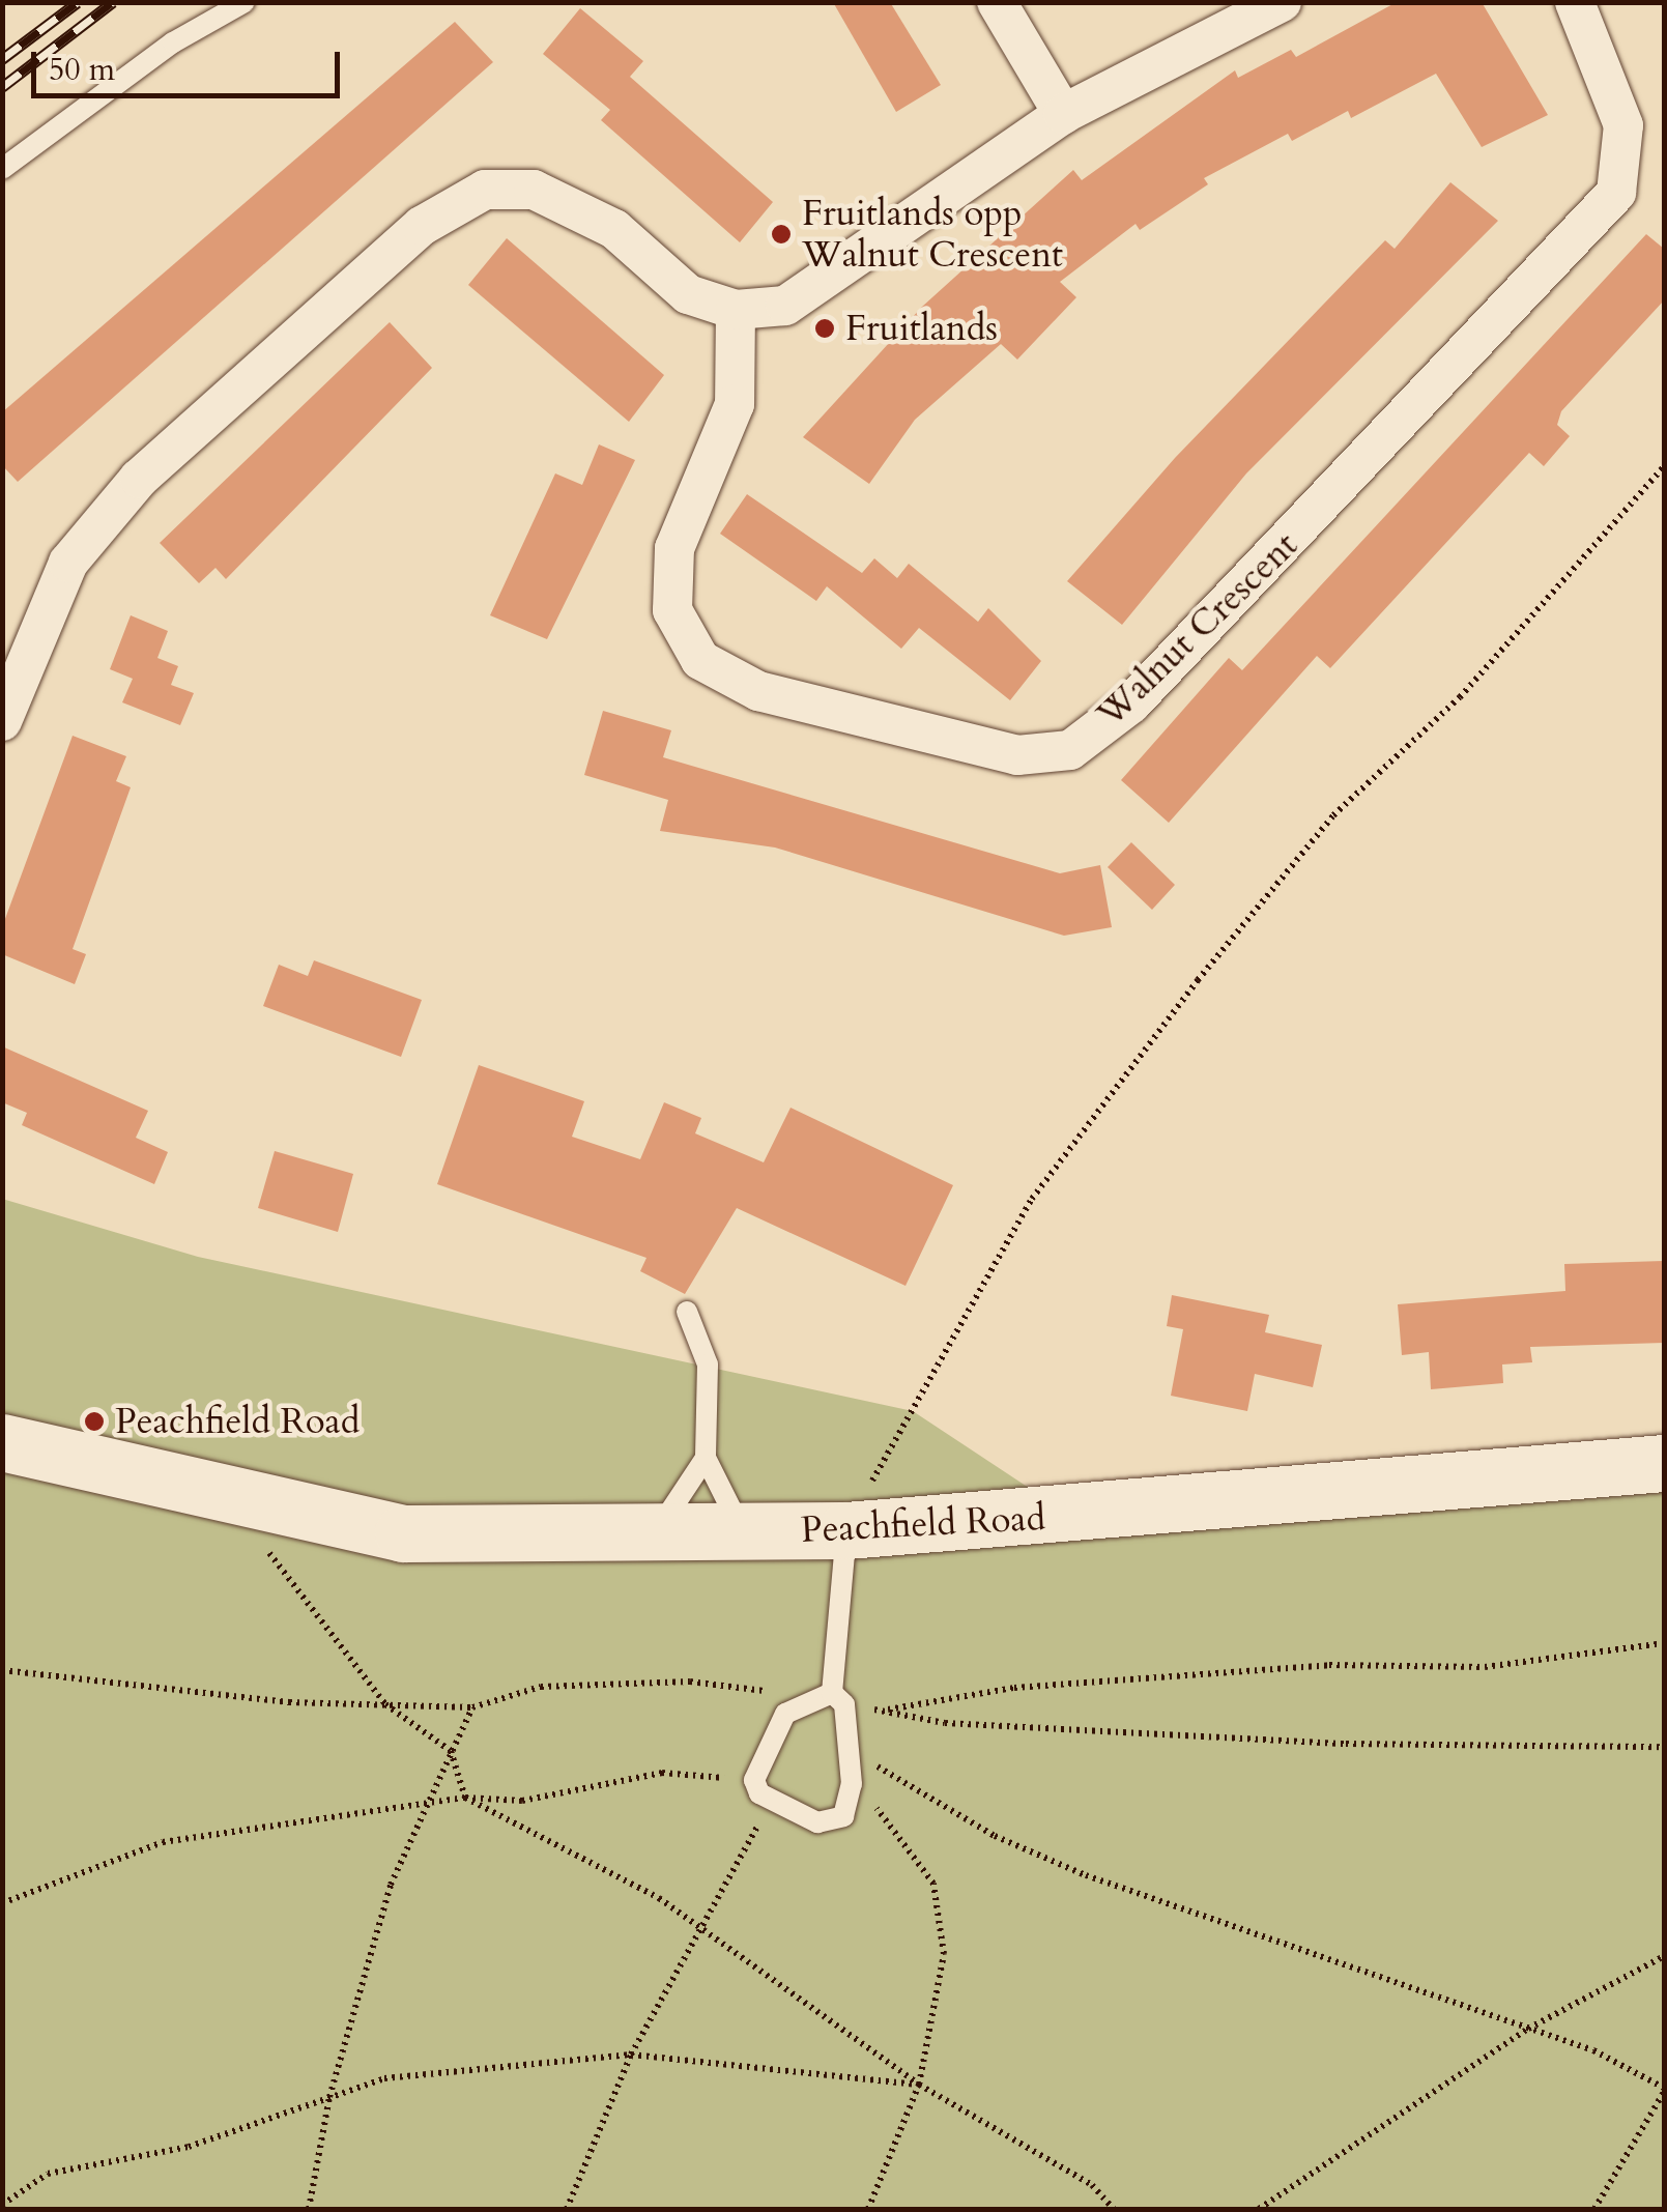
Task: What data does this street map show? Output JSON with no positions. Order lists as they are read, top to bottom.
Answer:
{
  "streets": {
    "street": ["Walnut Crescent", "Peachfield Road"]
  },
  "places": ["Fruitlands opp Walnut Crescent", "Fruitlands", "Peachfield Road"],
  "scale_bar": "50 m"
}
